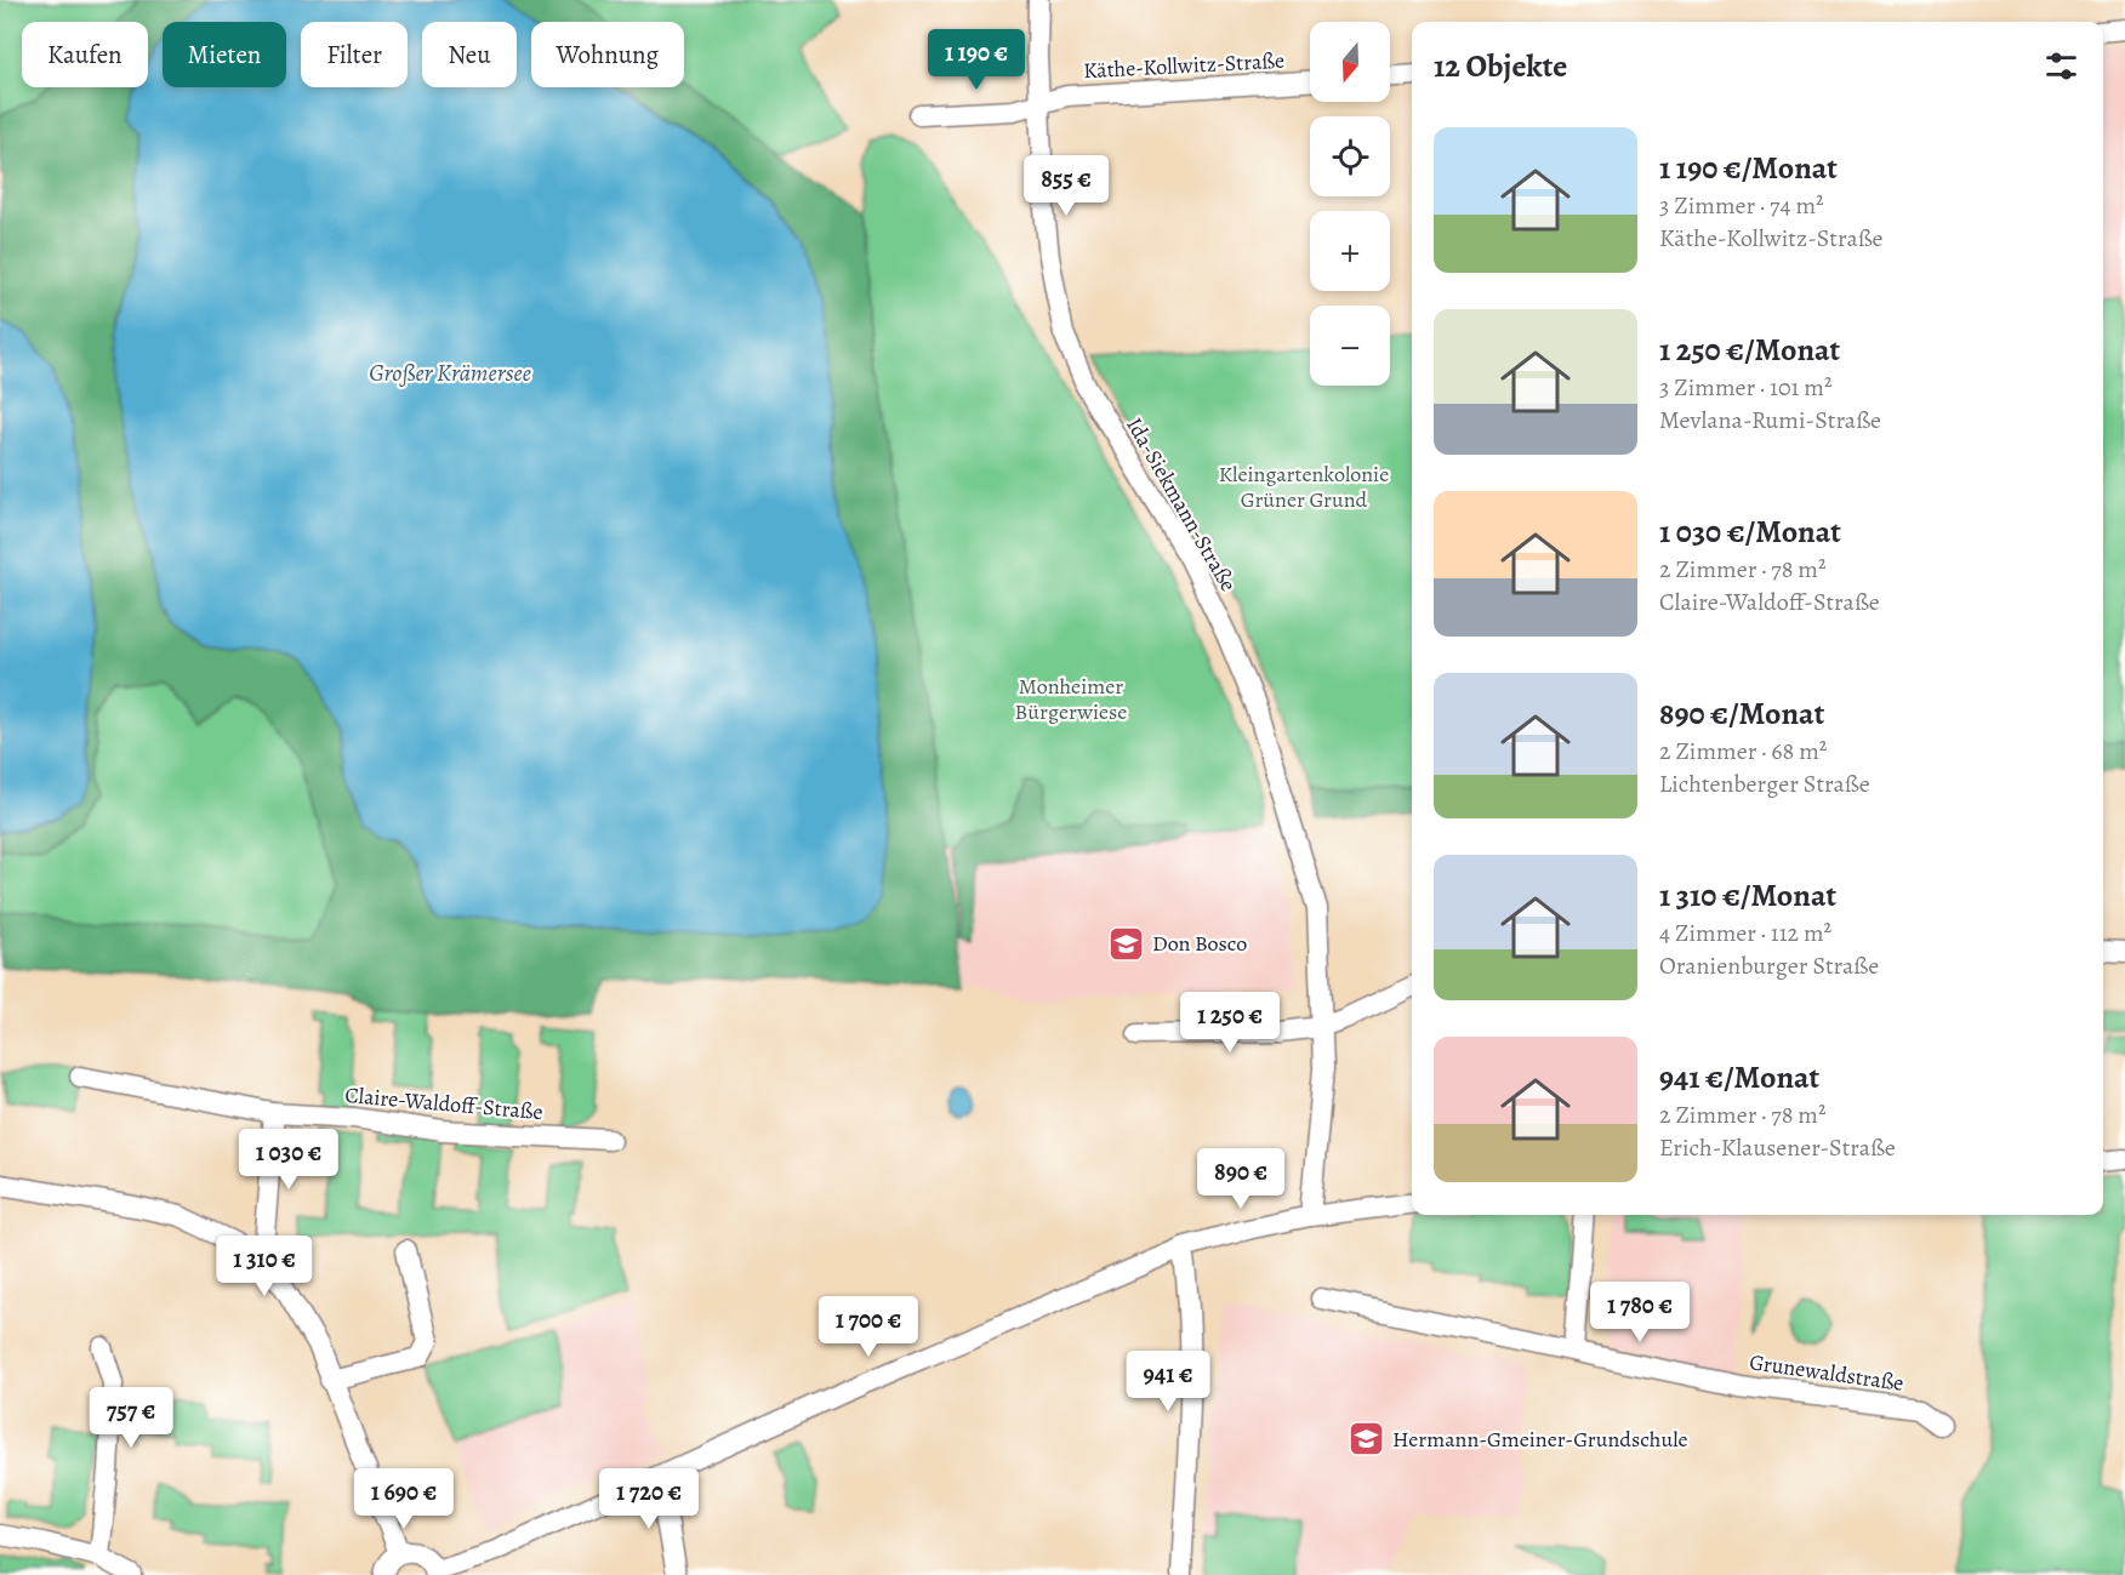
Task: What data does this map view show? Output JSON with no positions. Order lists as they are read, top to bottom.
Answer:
{
  "streets": {
    "street": [
      "Käthe-Kollwitz-Straße",
      "Ida-Siekmann-Straße",
      "Claire-Waldoff-Straße",
      "Grunewaldstraße"
    ]
  },
  "crossings": [
    ["Käthe-Kollwitz-Straße", "Ida-Siekmann-Straße"]
  ],
  "water": ["Großer Krämersee"],
  "parks": ["Kleingartenkolonie Grüner Grund", "Monheimer Bürgerwiese"],
  "places": {
    "school or university": ["Don Bosco", "Hermann-Gmeiner-Grundschule"]
  },
  "north": "bottom",
  "page": {
    "map_buttons": ["+", "−"],
    "chip": [
      "Kaufen",
      "Mieten",
      "Filter",
      "Neu",
      "Wohnung"
    ],
    "heading": "12 Objekte",
    "price": [
      "1 190 €",
      "855 €",
      "1 250 €",
      "1 030 €",
      "890 €",
      "1 310 €",
      "1 780 €",
      "1 700 €",
      "941 €",
      "757 €",
      "1 690 €",
      "1 720 €"
    ],
    "list": [
      {
        "name": "1 190 €/Monat",
        "note": "3 Zimmer · 74 m² · Käthe-Kollwitz-Straße"
      },
      {
        "name": "1 250 €/Monat",
        "note": "3 Zimmer · 101 m² · Mevlana-Rumi-Straße"
      },
      {
        "name": "1 030 €/Monat",
        "note": "2 Zimmer · 78 m² · Claire-Waldoff-Straße"
      },
      {
        "name": "890 €/Monat",
        "note": "2 Zimmer · 68 m² · Lichtenberger Straße"
      },
      {
        "name": "1 310 €/Monat",
        "note": "4 Zimmer · 112 m² · Oranienburger Straße"
      },
      {
        "name": "941 €/Monat",
        "note": "2 Zimmer · 78 m² · Erich-Klausener-Straße"
      }
    ]
  }
}
